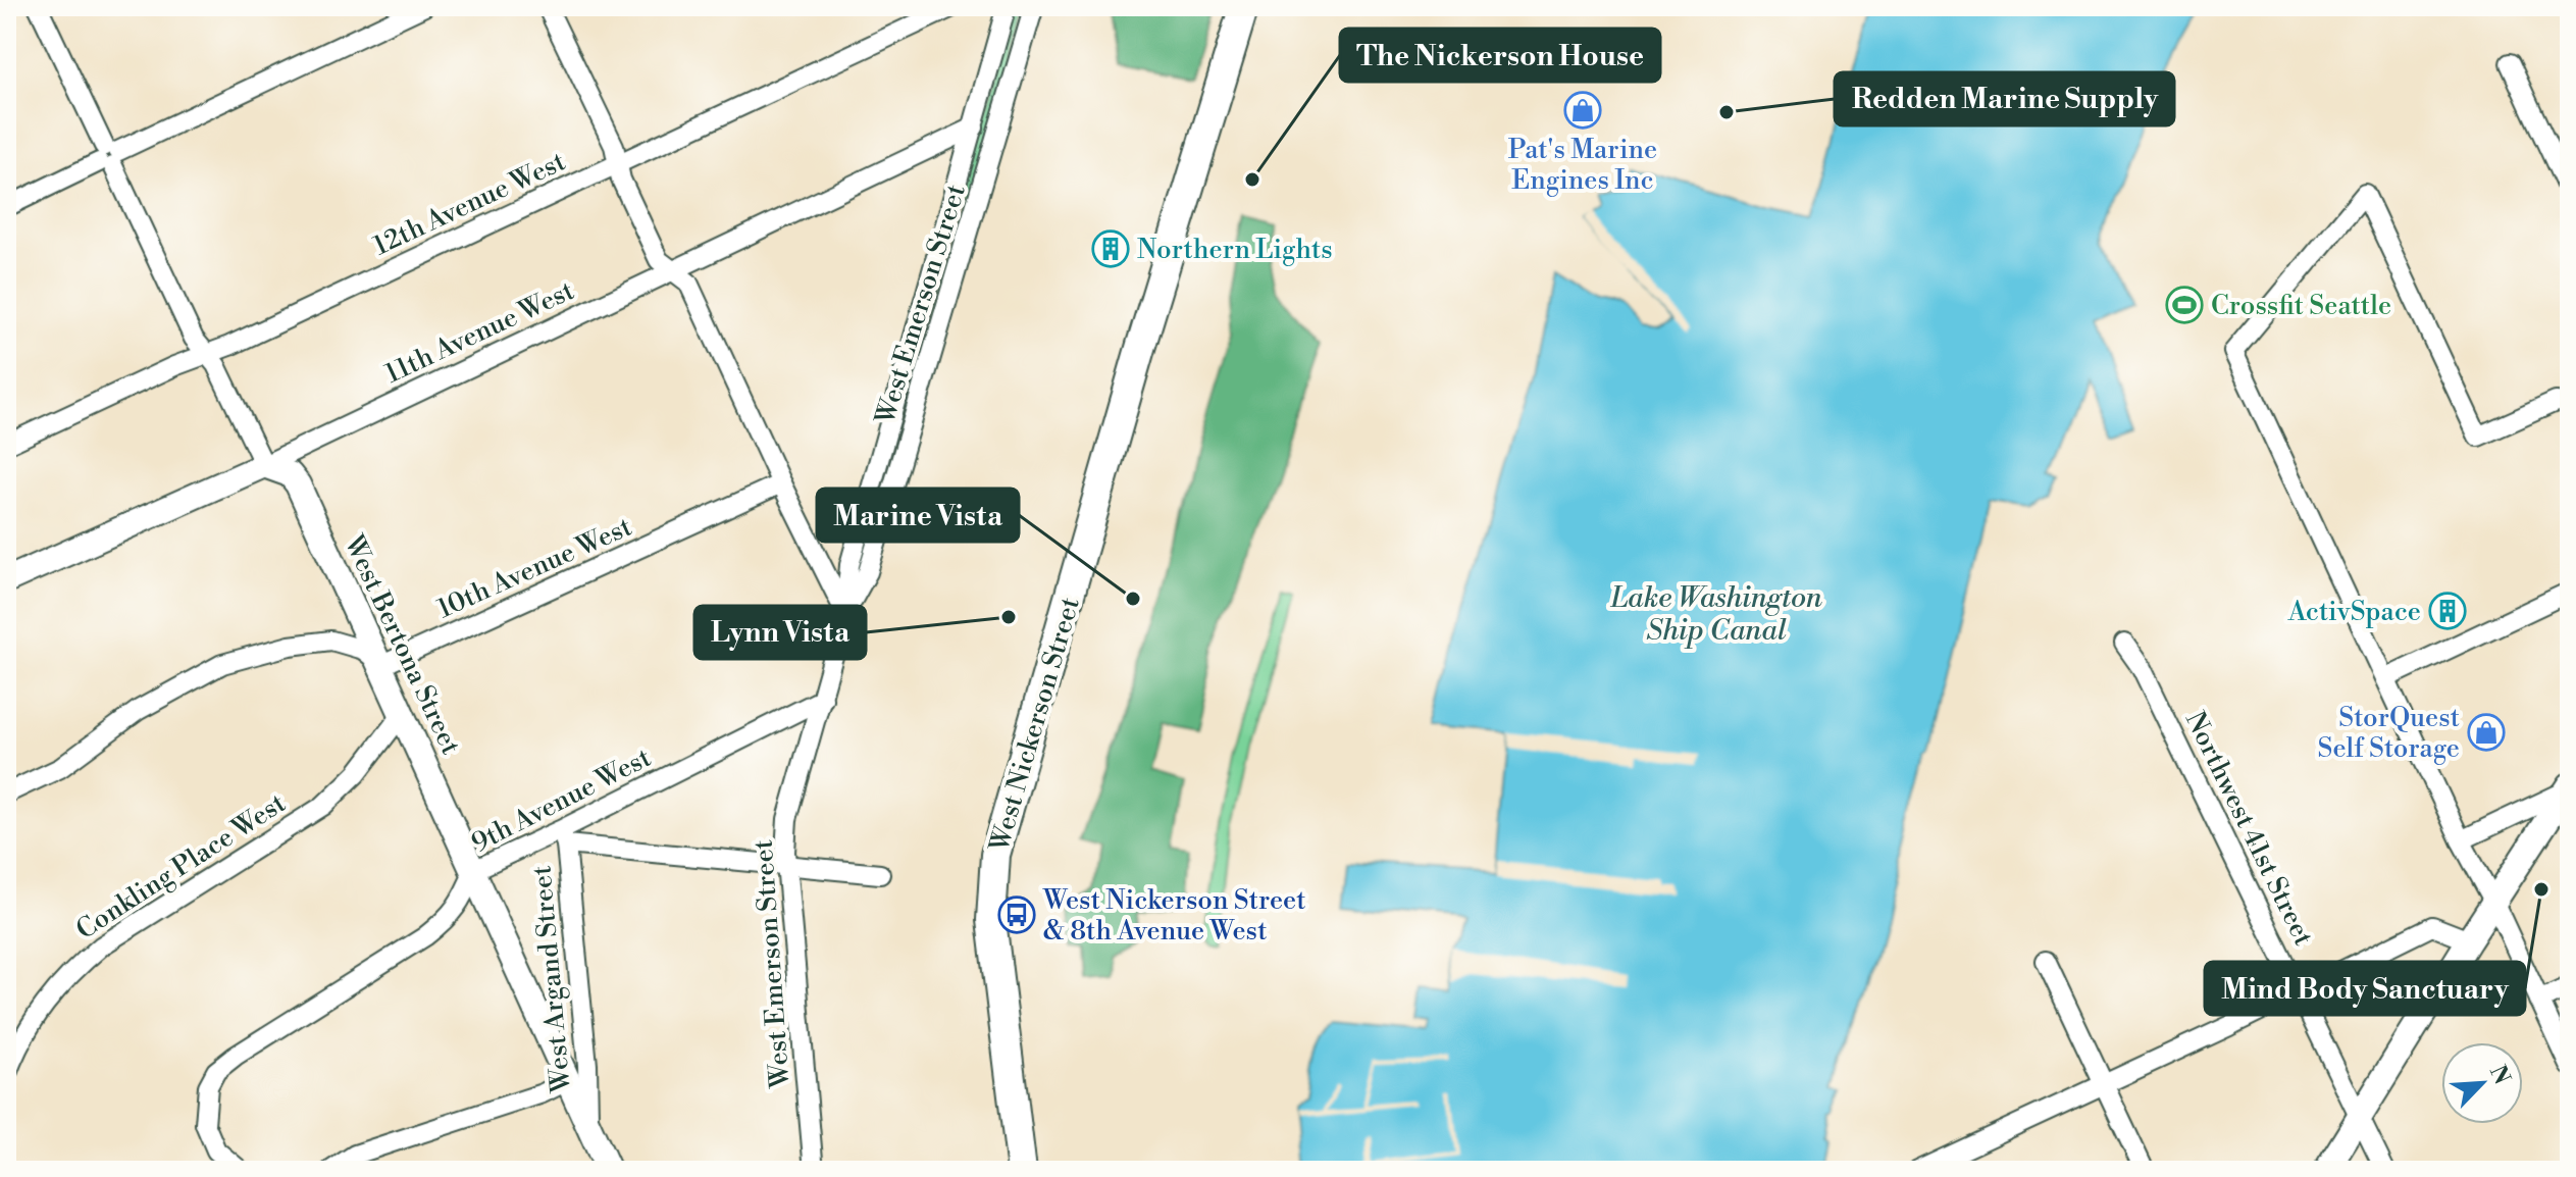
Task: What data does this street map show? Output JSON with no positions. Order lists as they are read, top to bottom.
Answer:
{
  "streets": {
    "main road": ["West Nickerson Street"],
    "street": [
      "12th Avenue West",
      "West Emerson Street",
      "11th Avenue West",
      "10th Avenue West",
      "West Bertona Street",
      "9th Avenue West",
      "Northwest 41st Street",
      "Conkling Place West",
      "West Argand Street"
    ]
  },
  "crossings": [
    ["West Emerson Street", "11th Avenue West"],
    ["West Emerson Street", "9th Avenue West"],
    ["11th Avenue West", "West Bertona Street"],
    ["10th Avenue West", "West Bertona Street"],
    ["West Bertona Street", "9th Avenue West"],
    ["West Bertona Street", "Conkling Place West"],
    ["West Bertona Street", "West Argand Street"],
    ["9th Avenue West", "West Argand Street"]
  ],
  "water": ["Lake Washington Ship Canal"],
  "places": {
    "shop": ["Pat's Marine Engines Inc", "StorQuest Self Storage"],
    "other": [
      "Redden Marine Supply",
      "The Nickerson House",
      "Marine Vista",
      "Lynn Vista",
      "Mind Body Sanctuary"
    ],
    "building": ["Northern Lights", "ActivSpace"],
    "sports": ["Crossfit Seattle"],
    "bus stop": ["West Nickerson Street & 8th Avenue West"]
  },
  "north": "top right"
}
